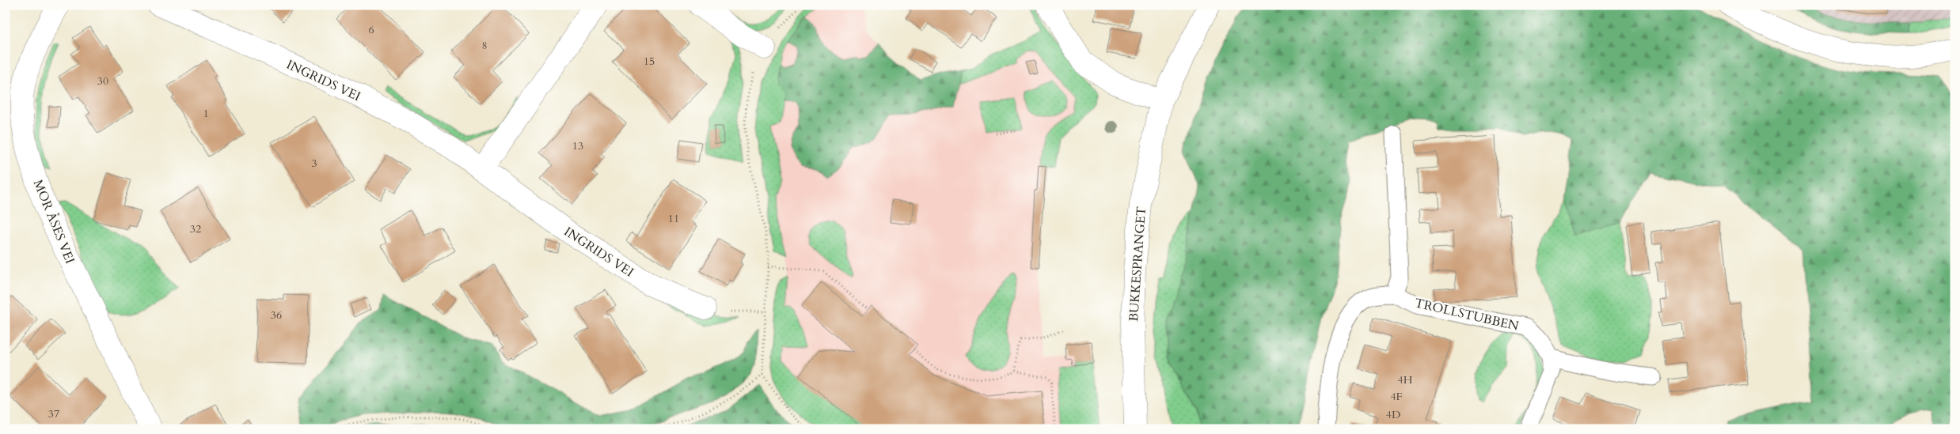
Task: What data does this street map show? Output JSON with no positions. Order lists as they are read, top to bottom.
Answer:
{
  "streets": {
    "street": ["INGRIDS VEI", "MOR ÅSES VEI", "BUKKESPRANGET"],
    "lane": ["TROLLSTUBBEN"]
  },
  "house_numbers": [
    "6",
    "8",
    "15",
    "30",
    "1",
    "13",
    "3",
    "11",
    "32",
    "36",
    "4H",
    "4F",
    "37",
    "4D"
  ]
}
